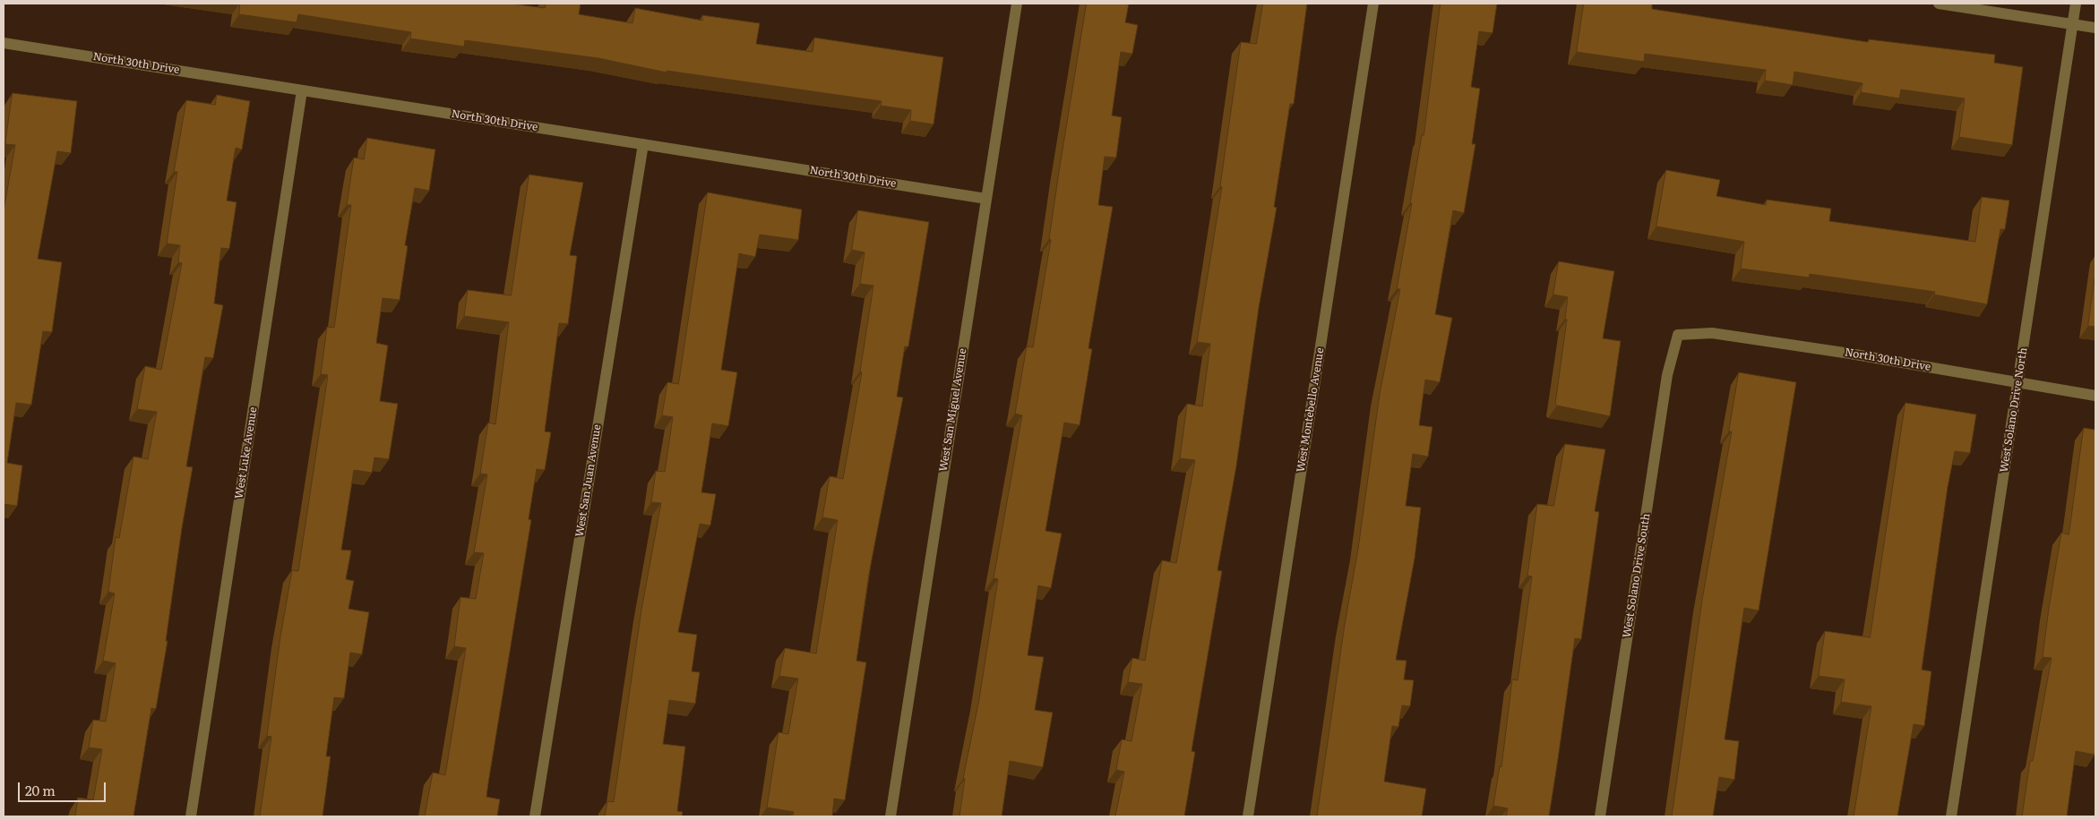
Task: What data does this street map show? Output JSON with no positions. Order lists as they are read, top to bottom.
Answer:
{
  "streets": {
    "street": [
      "North 30th Drive",
      "West San Miguel Avenue",
      "West Montebello Avenue",
      "West Solano Drive North",
      "West Luke Avenue",
      "West San Juan Avenue",
      "West Solano Drive South"
    ]
  },
  "crossings": [
    ["North 30th Drive", "West San Miguel Avenue"],
    ["North 30th Drive", "West Solano Drive North"],
    ["North 30th Drive", "West Luke Avenue"],
    ["North 30th Drive", "West San Juan Avenue"],
    ["North 30th Drive", "West Solano Drive South"]
  ],
  "scale_bar": "20 m"
}
